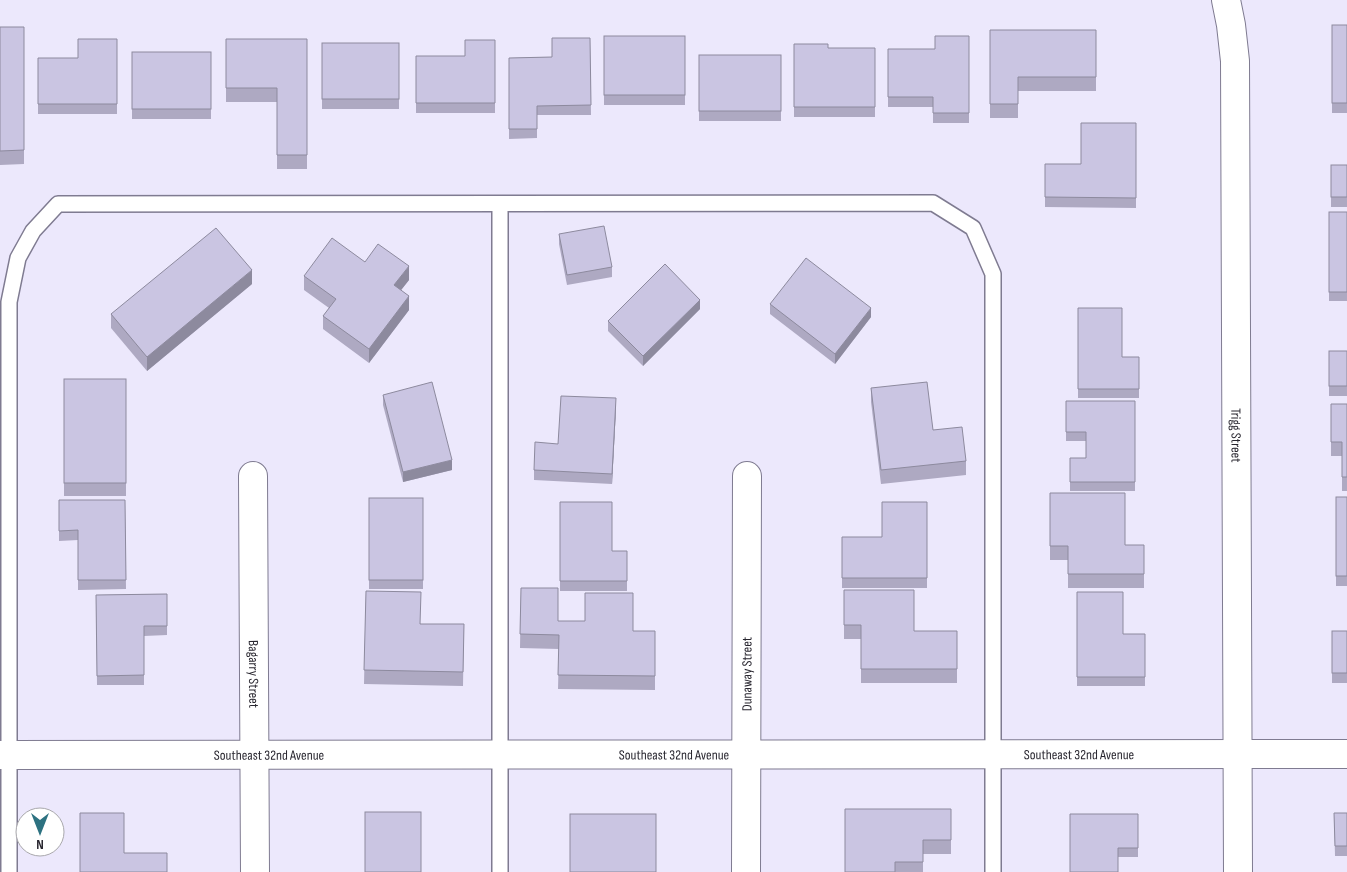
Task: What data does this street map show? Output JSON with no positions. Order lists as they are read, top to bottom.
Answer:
{
  "streets": {
    "street": [
      "Trigg Street",
      "Bagarry Street",
      "Dunaway Street",
      "Southeast 32nd Avenue"
    ]
  },
  "crossings": [
    ["Trigg Street", "Southeast 32nd Avenue"],
    ["Bagarry Street", "Southeast 32nd Avenue"],
    ["Dunaway Street", "Southeast 32nd Avenue"]
  ],
  "north": "bottom"
}
